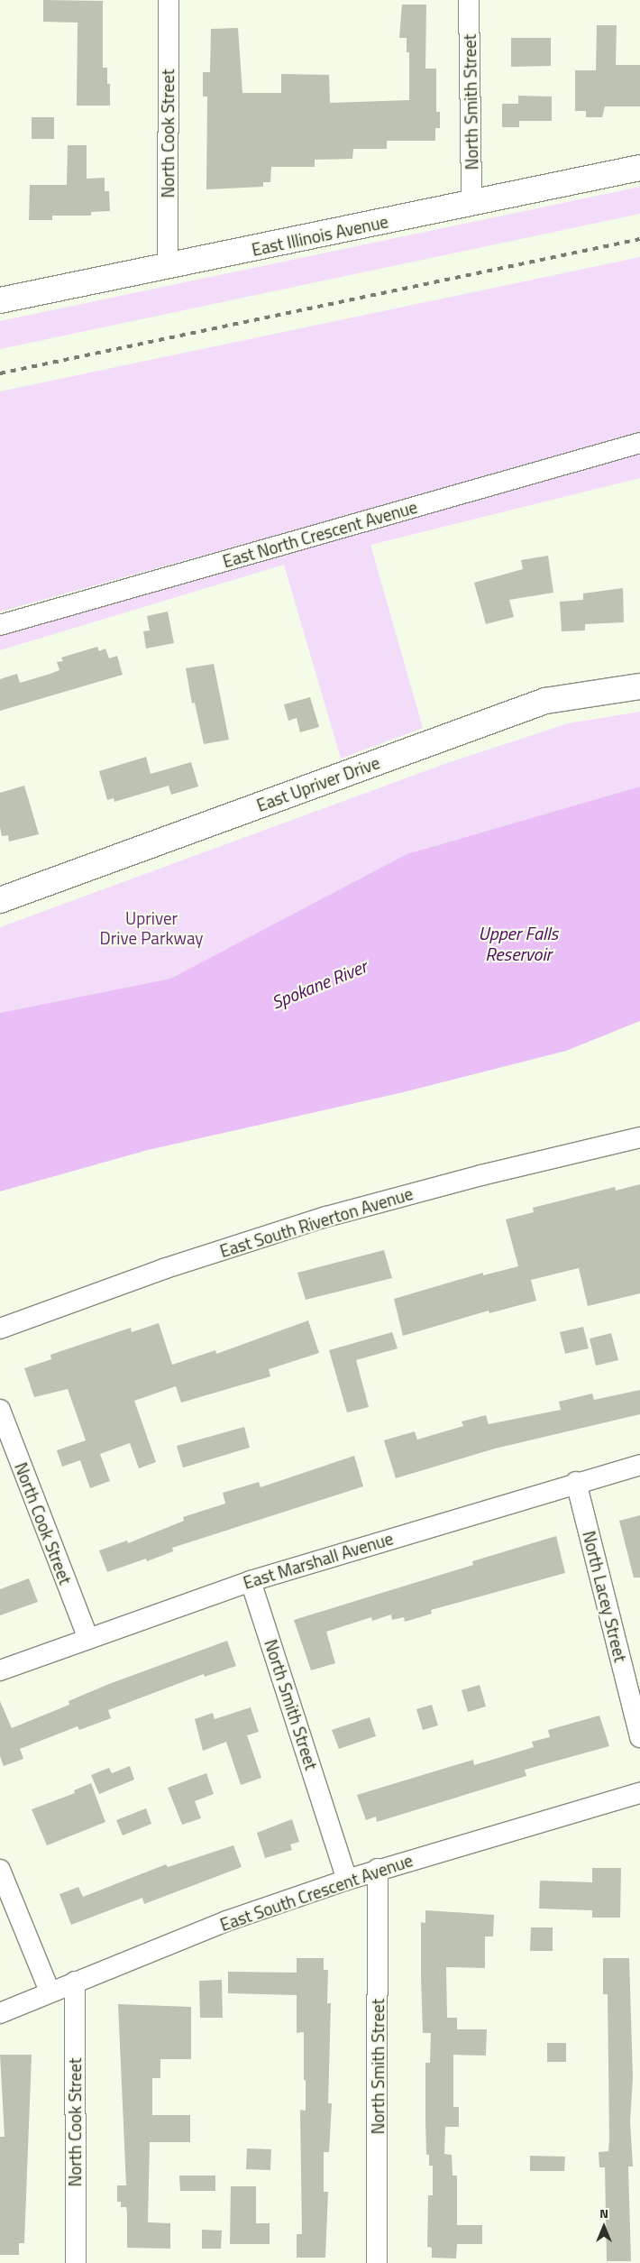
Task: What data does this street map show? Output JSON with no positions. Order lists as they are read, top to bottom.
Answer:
{
  "streets": {
    "street": [
      "North Smith Street",
      "North Cook Street",
      "East Illinois Avenue",
      "East North Crescent Avenue",
      "East Upriver Drive",
      "East South Riverton Avenue",
      "East Marshall Avenue",
      "North Lacey Street",
      "East South Crescent Avenue"
    ]
  },
  "crossings": [
    ["North Smith Street", "East Illinois Avenue"],
    ["North Smith Street", "East Marshall Avenue"],
    ["North Smith Street", "East South Crescent Avenue"],
    ["North Cook Street", "East Illinois Avenue"],
    ["North Cook Street", "East Marshall Avenue"],
    ["North Cook Street", "East South Crescent Avenue"],
    ["East Marshall Avenue", "North Lacey Street"]
  ],
  "water": ["Upper Falls Reservoir", "Spokane River"],
  "parks": ["Upriver Drive Parkway"],
  "north": "top"
}
